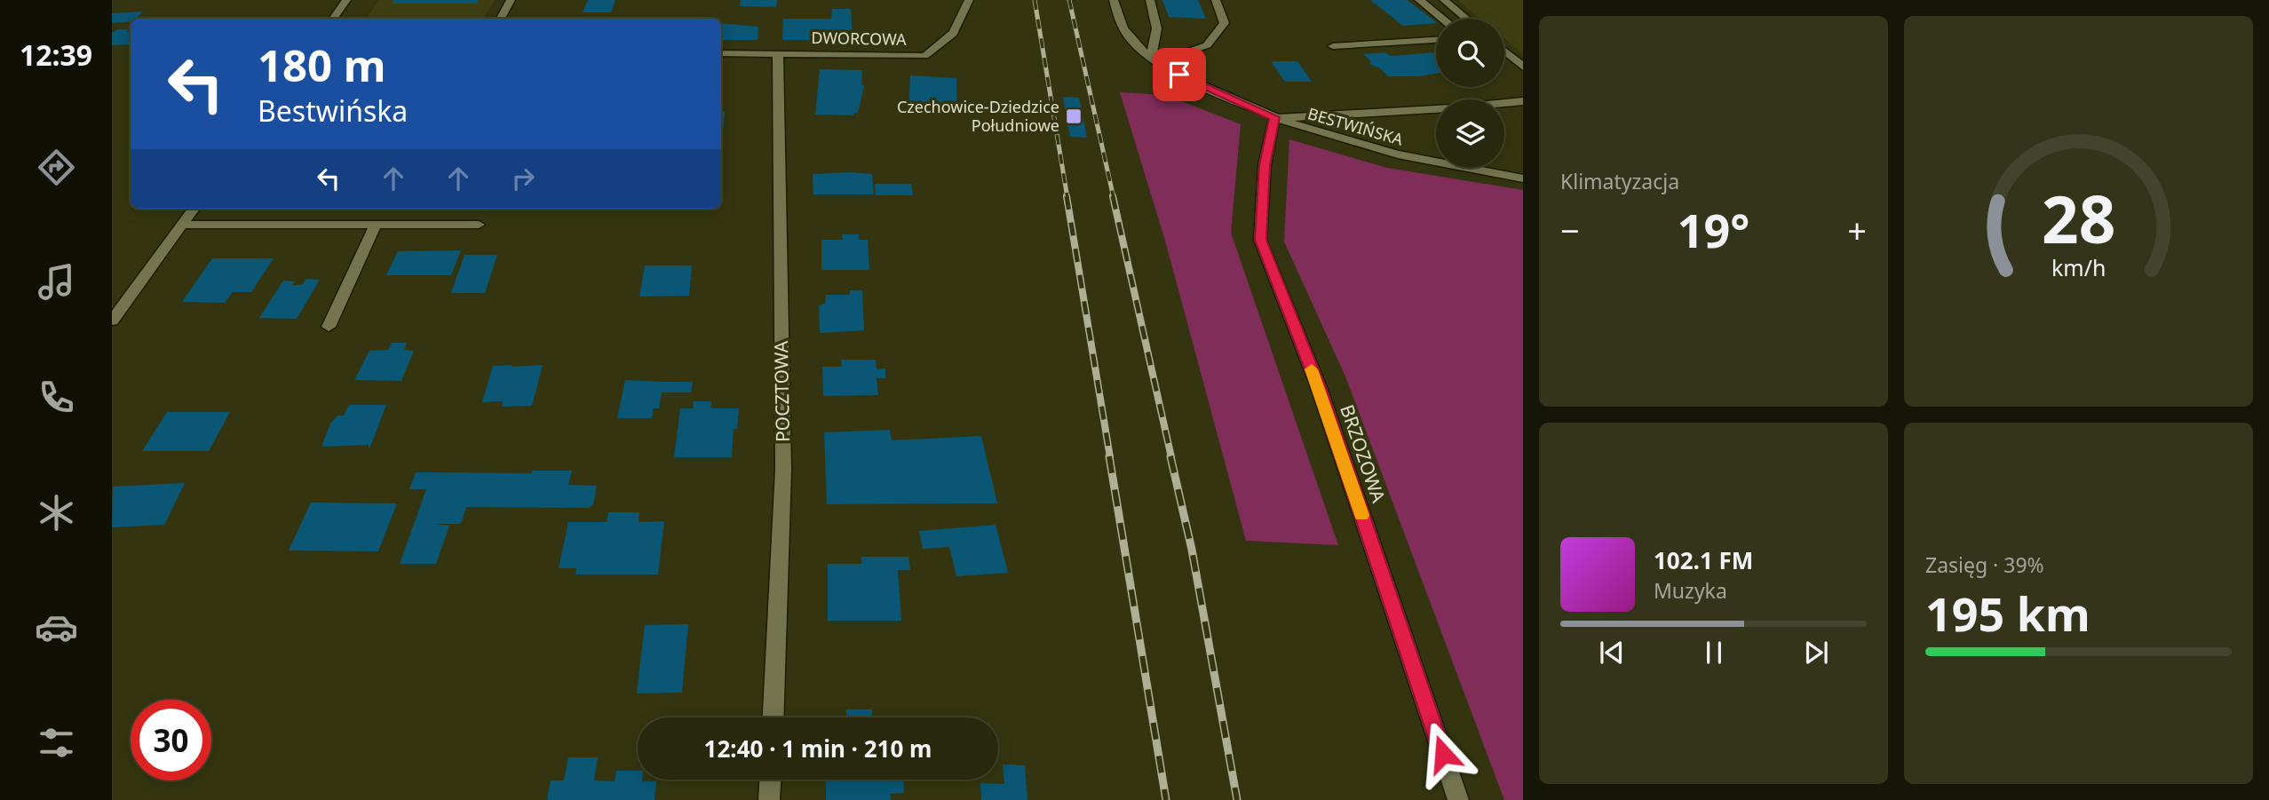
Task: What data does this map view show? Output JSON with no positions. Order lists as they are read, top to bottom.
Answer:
{
  "streets": {
    "street": [
      "DWORCOWA",
      "BESTWIŃSKA",
      "POCZTOWA",
      "BRZOZOWA"
    ]
  },
  "crossings": [
    ["DWORCOWA", "POCZTOWA"],
    ["BESTWIŃSKA", "BRZOZOWA"]
  ],
  "places": {
    "transit": ["Czechowice-Dziedzice Południowe"]
  },
  "page": {
    "tabs": "12:39",
    "tile": [
      "Klimatyzacja",
      ["Zasięg · 39%", "195 km"]
    ],
    "turn": ["180 m", "Bestwińska"],
    "heat": ["−", "19°", "+"],
    "song": ["102.1 FM", "Muzyka"],
    "limit": "30",
    "trip": "12:40 · 1 min · 210 m",
    "gauge": ["28", "km/h"]
  }
}
